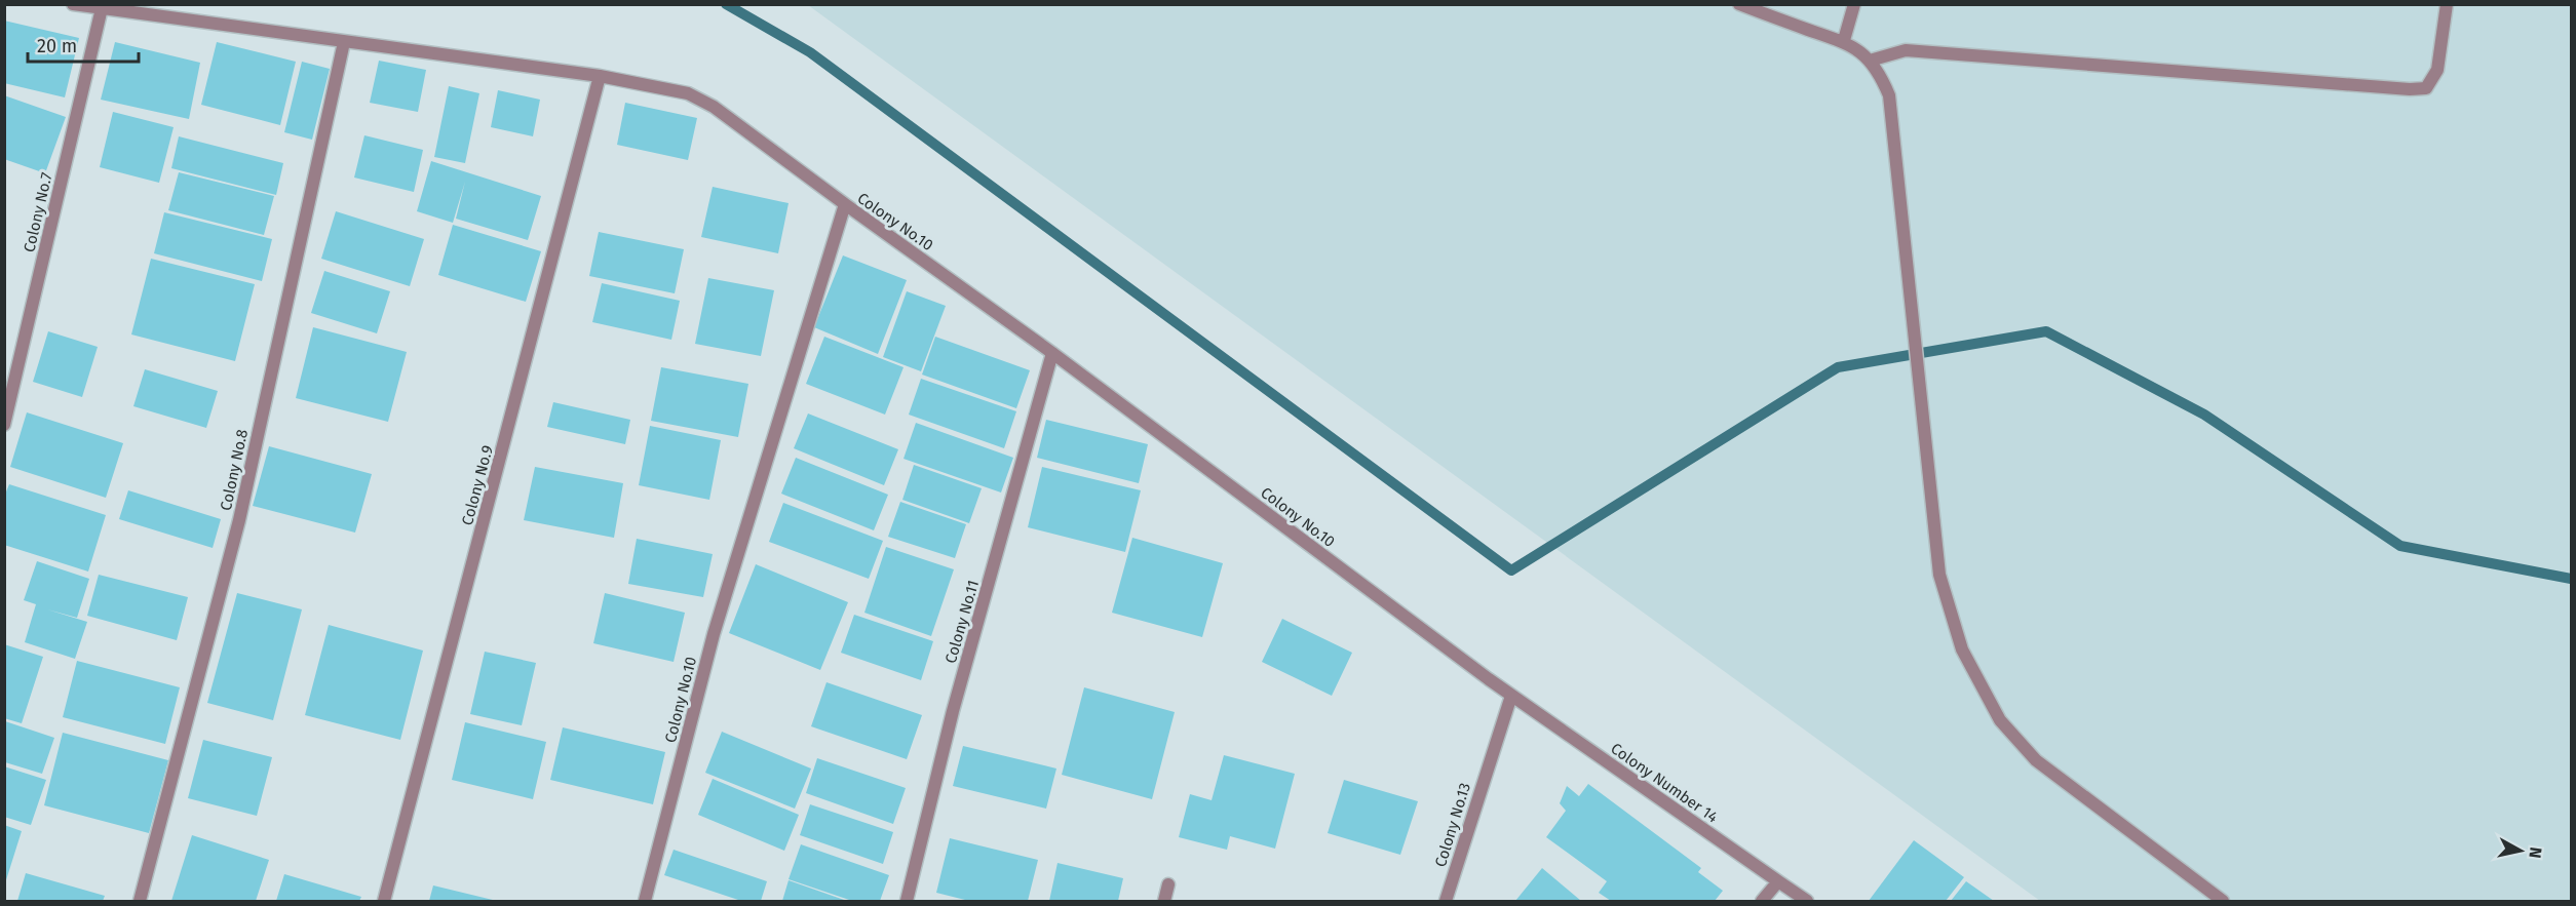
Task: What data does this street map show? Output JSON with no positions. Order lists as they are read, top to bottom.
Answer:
{
  "streets": {
    "street": [
      "Colony No.7",
      "Colony No.10",
      "Colony No.8",
      "Colony No.9",
      "Colony No.11",
      "Colony Number 14",
      "Colony No.13"
    ]
  },
  "crossings": [
    ["Colony No.10", "Colony No.11"],
    ["Colony No.10", "Colony Number 14"],
    ["Colony No.10", "Colony No.13"],
    ["Colony Number 14", "Colony No.13"]
  ],
  "scale_bar": "20 m",
  "north": "right"
}
